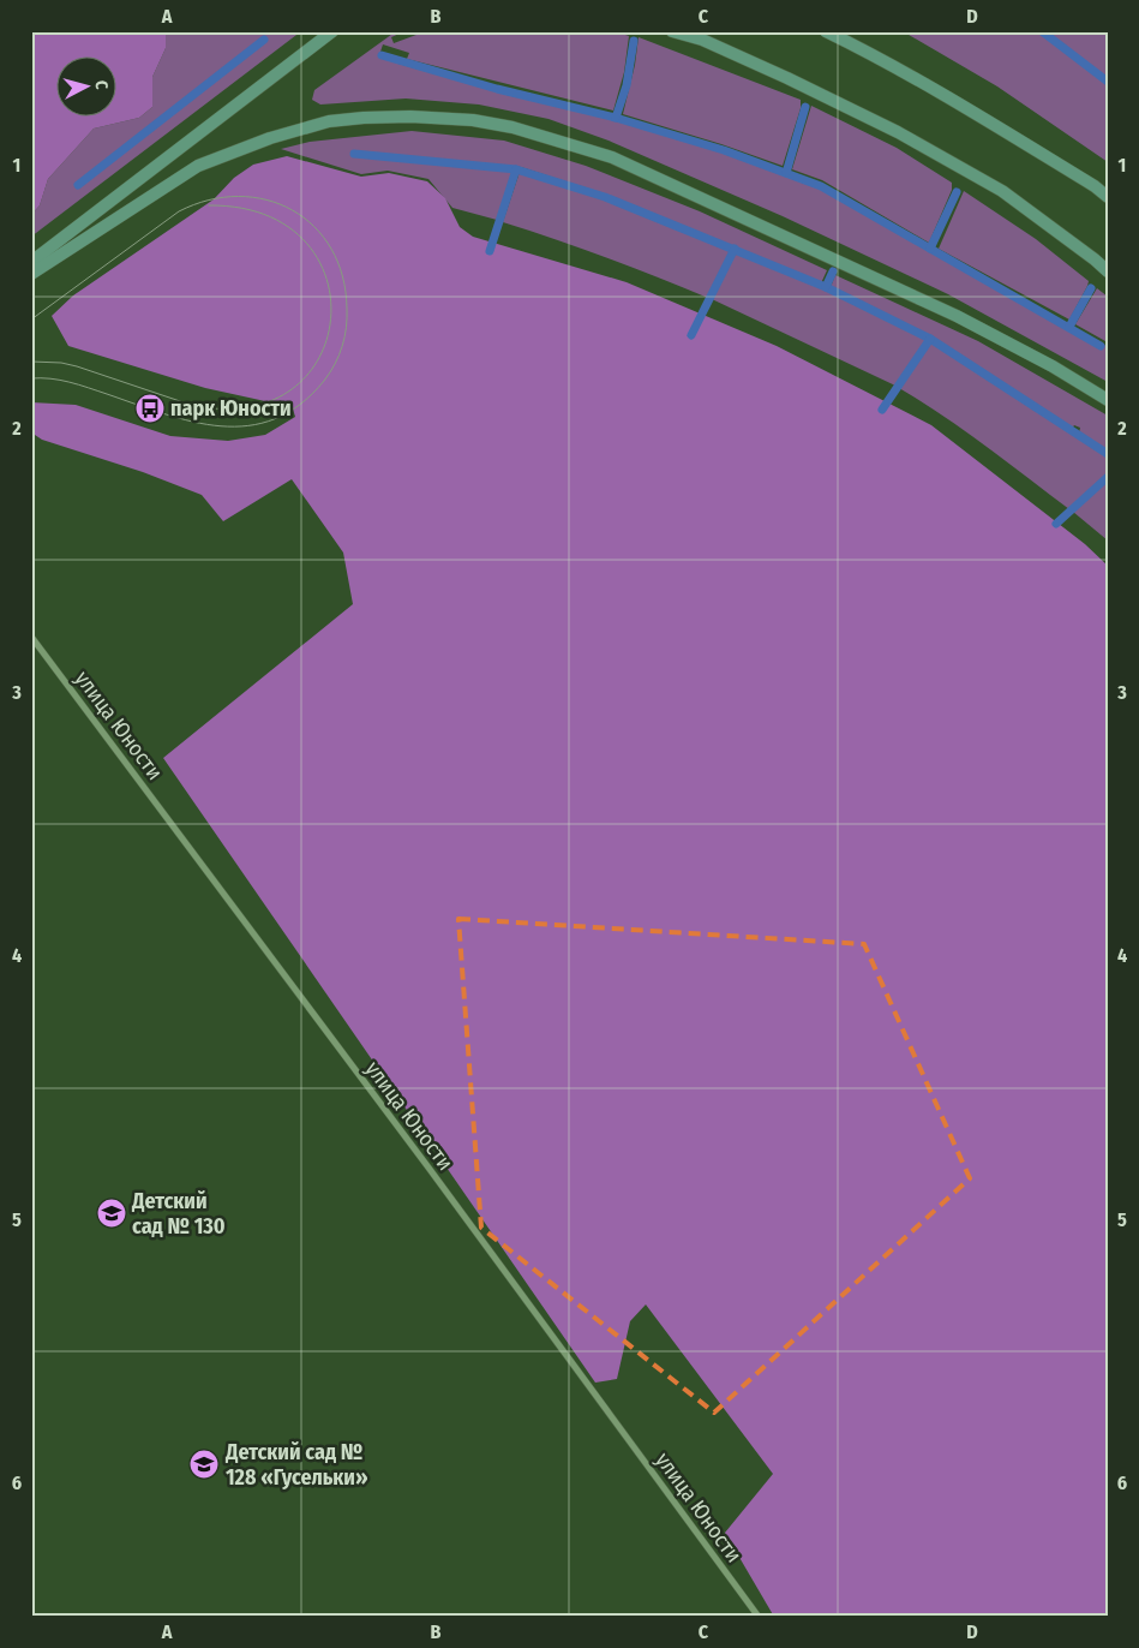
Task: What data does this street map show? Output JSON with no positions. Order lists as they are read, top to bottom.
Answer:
{
  "streets": {
    "street": ["улица Юности"]
  },
  "places": {
    "bus stop": ["парк Юности"],
    "school or university": ["Детский сад № 130", "Детский сад № 128 «Гусельки»"]
  },
  "north": "right",
  "grid": {
    "columns": [
      "A",
      "B",
      "C",
      "D"
    ],
    "rows": [
      "1",
      "2",
      "3",
      "4",
      "5",
      "6"
    ]
  }
}
